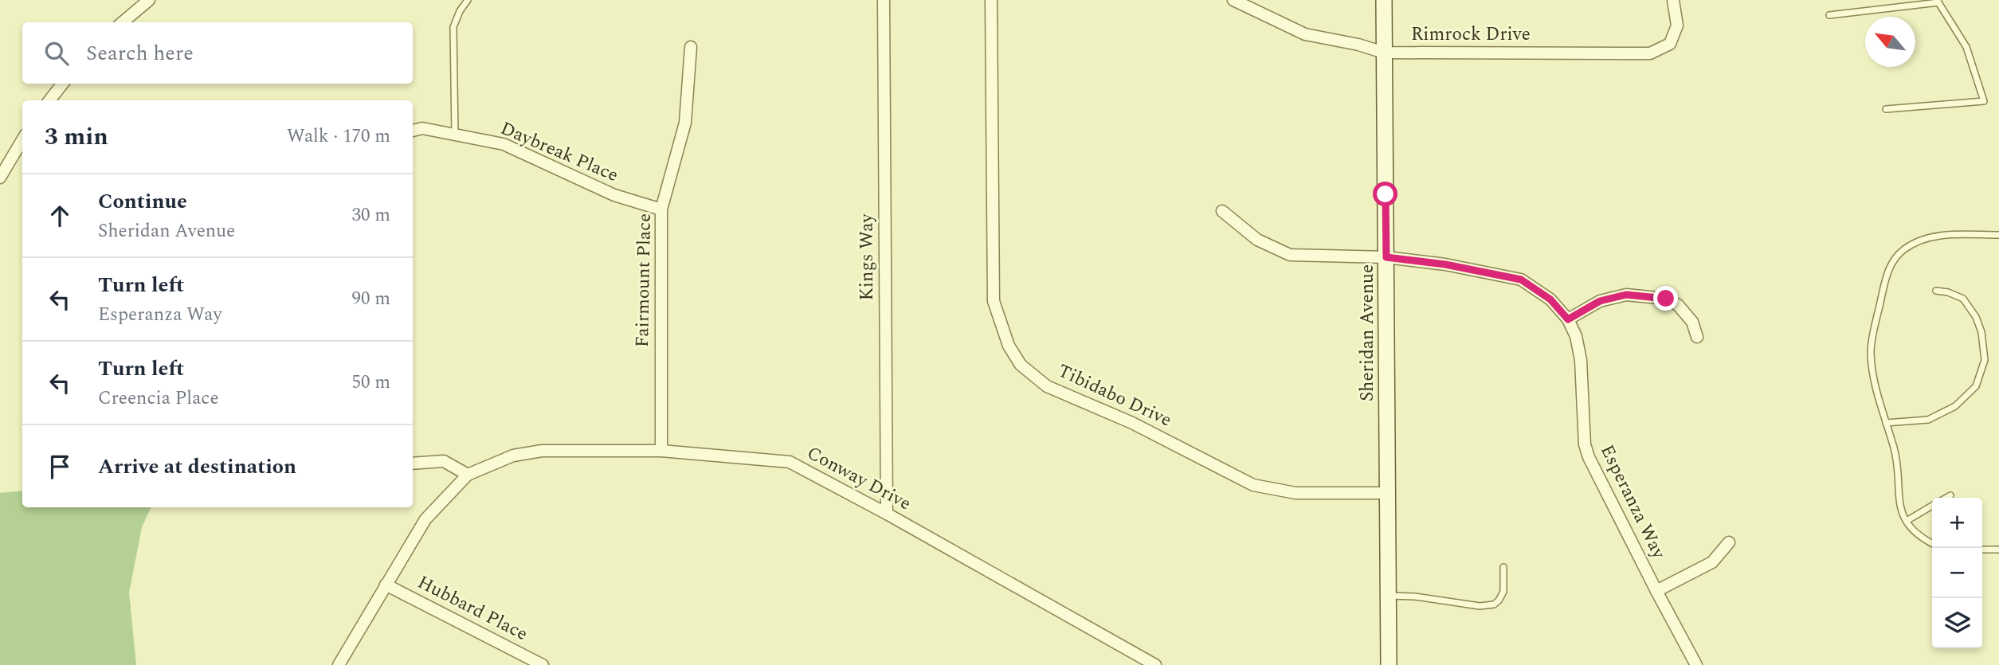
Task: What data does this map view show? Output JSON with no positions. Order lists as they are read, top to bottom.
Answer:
{
  "streets": {
    "street": [
      "Rimrock Drive",
      "Daybreak Place",
      "Kings Way",
      "Fairmount Place",
      "Sheridan Avenue",
      "Tibidabo Drive",
      "Conway Drive",
      "Esperanza Way",
      "Hubbard Place"
    ]
  },
  "crossings": [
    ["Rimrock Drive", "Sheridan Avenue"],
    ["Daybreak Place", "Fairmount Place"],
    ["Kings Way", "Conway Drive"],
    ["Fairmount Place", "Conway Drive"],
    ["Sheridan Avenue", "Tibidabo Drive"],
    ["Sheridan Avenue", "Esperanza Way"]
  ],
  "north": "top left",
  "page": {
    "search": "Search here",
    "heading": ["3 min", "Walk · 170 m"],
    "list": [
      ["Continue", "Sheridan Avenue", "30 m"],
      ["Turn left", "Esperanza Way", "90 m"],
      ["Turn left", "Creencia Place", "50 m"],
      "Arrive at destination"
    ],
    "map_buttons": ["+", "−"]
  }
}
